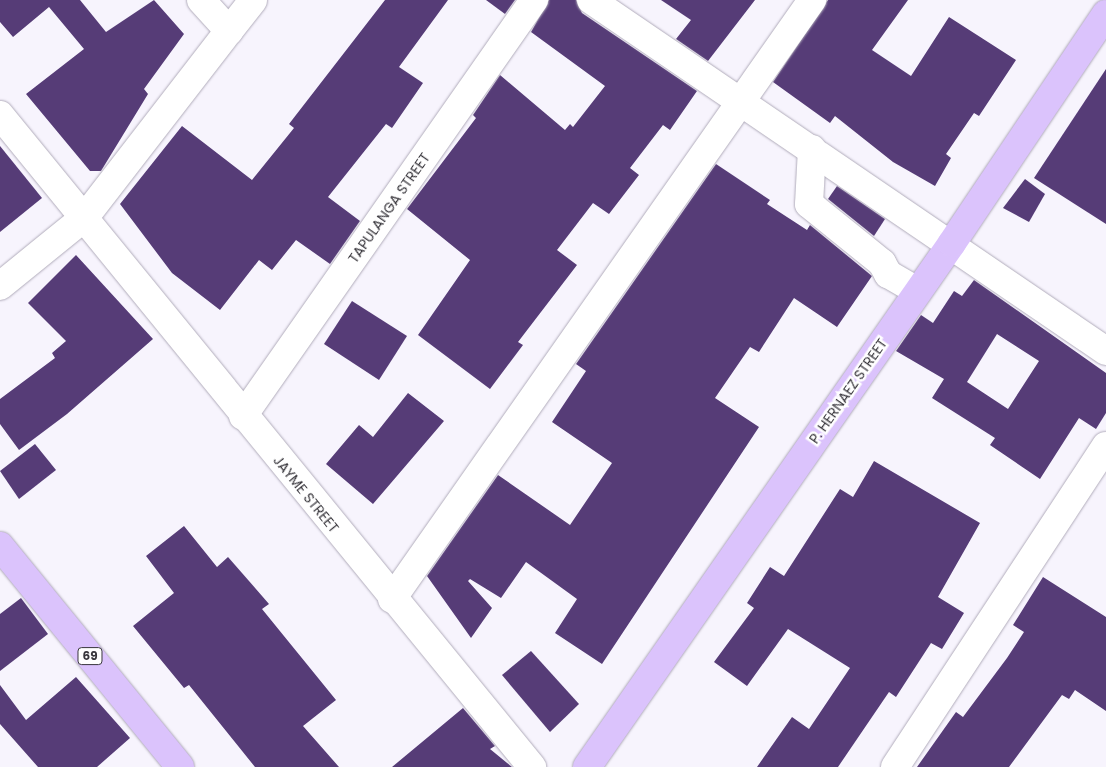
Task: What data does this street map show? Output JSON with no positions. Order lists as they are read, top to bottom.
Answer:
{
  "streets": {
    "main road": ["P. HERNAEZ STREET", "69"],
    "street": ["TAPULANGA STREET", "JAYME STREET"]
  },
  "crossings": [
    ["TAPULANGA STREET", "JAYME STREET"]
  ]
}
